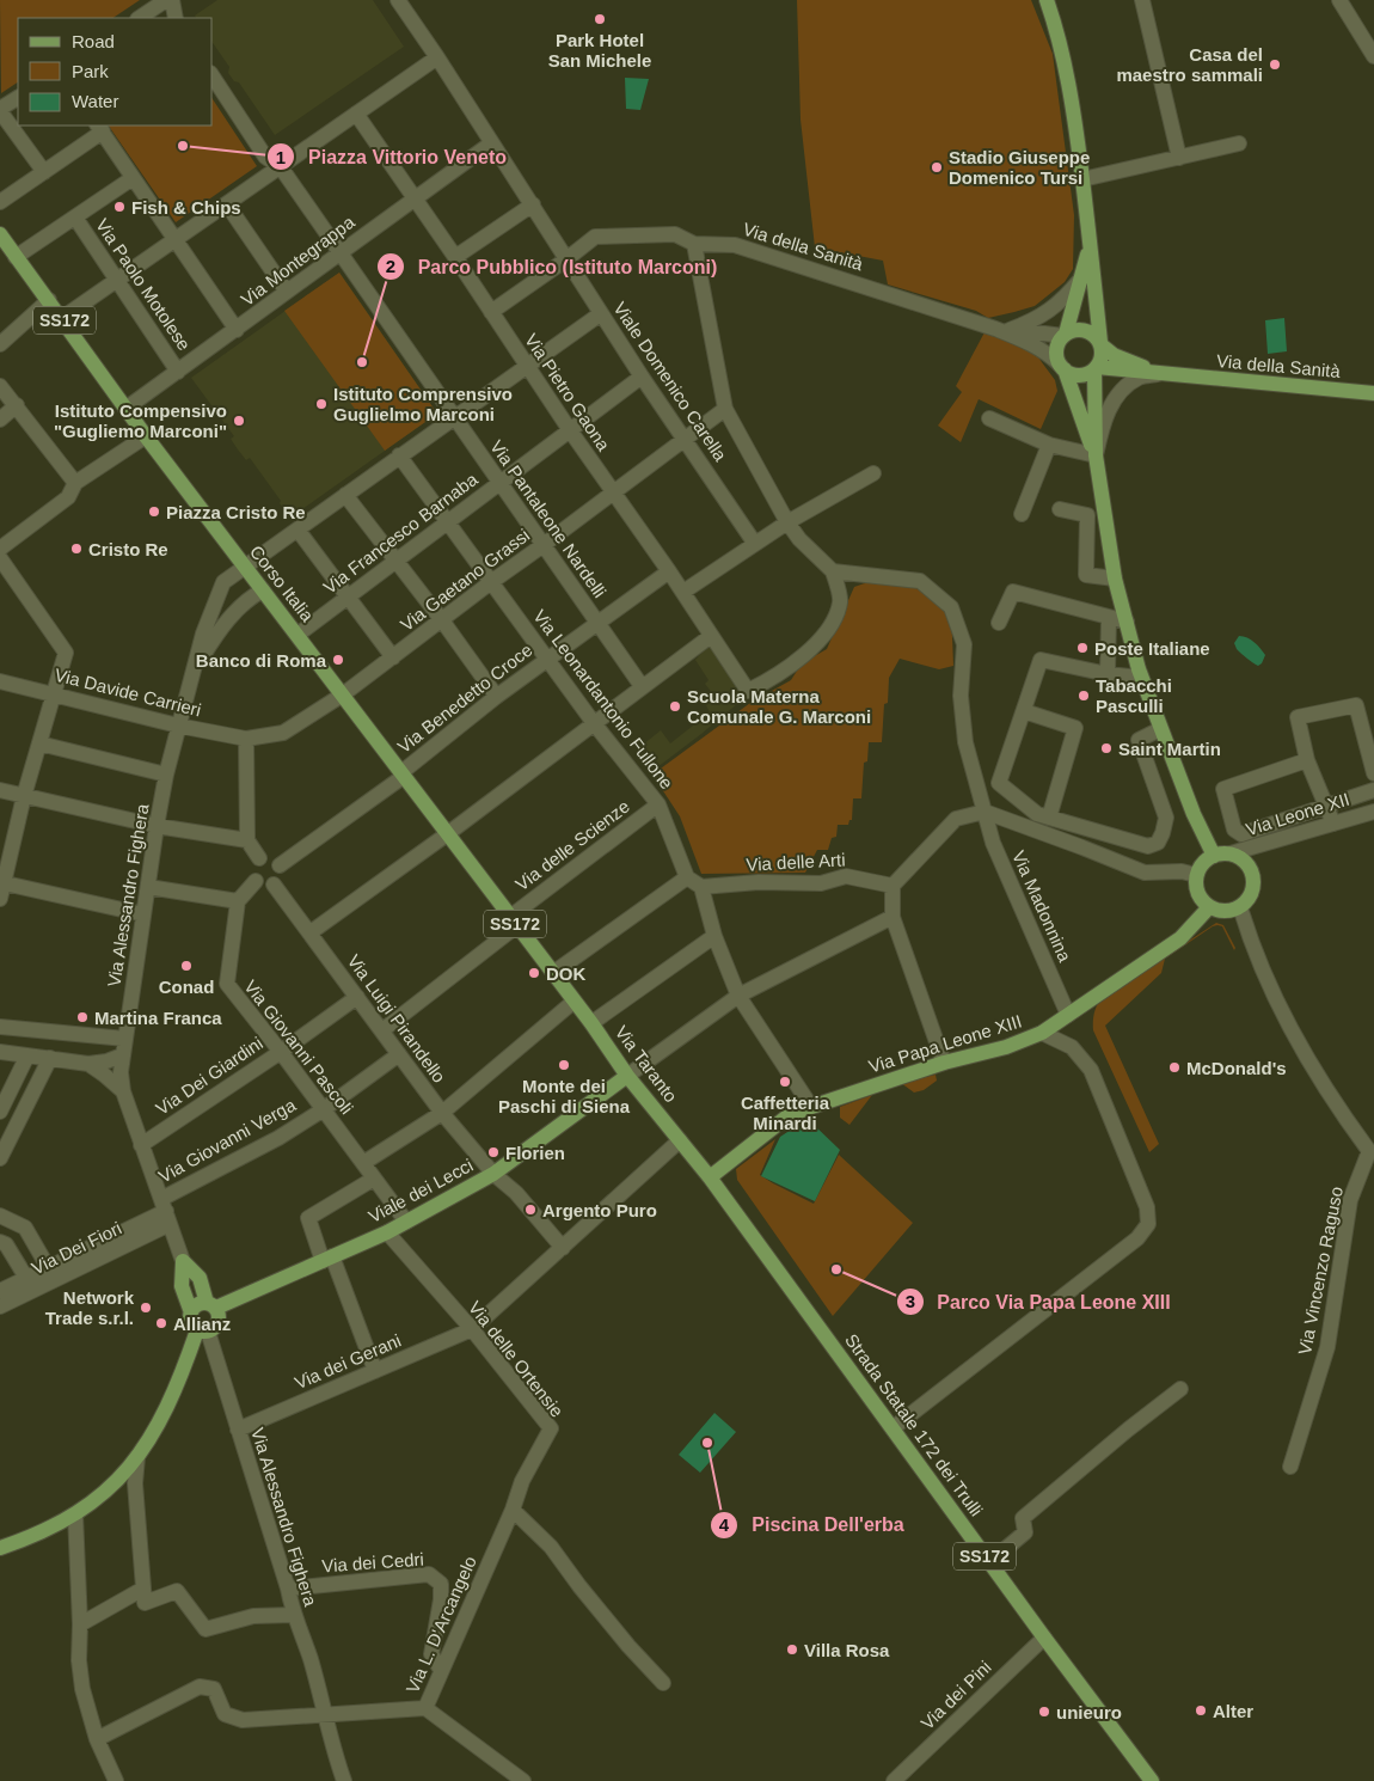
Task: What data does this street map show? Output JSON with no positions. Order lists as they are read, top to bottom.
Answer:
{
  "streets": {
    "main road": [
      "Via della Sanità",
      "SS172",
      "Corso Italia",
      "Via Papa Leone XIII",
      "Via Taranto",
      "Viale dei Lecci",
      "Strada Statale 172 dei Trulli"
    ],
    "street": [
      "Via Montegrappa",
      "Via Paolo Motolese",
      "Viale Domenico Carella",
      "Via Pietro Gaona",
      "Via Pantaleone Nardelli",
      "Via Francesco Barnaba",
      "Via Gaetano Grassi",
      "Via Davide Carrieri",
      "Via Benedetto Croce",
      "Via Leonardantonio Fullone",
      "Via Leone XII",
      "Via delle Scienze",
      "Via delle Arti",
      "Via Alessandro Fighera",
      "Via Madonnina",
      "Via Luigi Pirandello",
      "Via Giovanni Pascoli",
      "Via Dei Giardini",
      "Via Giovanni Verga",
      "Via Dei Fiori",
      "Via Vincenzo Raguso",
      "Via delle Ortensie",
      "Via dei Gerani",
      "Via dei Cedri",
      "Via L. D'Arcangelo",
      "Via dei Pini"
    ]
  },
  "crossings": [
    ["Via della Sanità", "Viale Domenico Carella"],
    ["Via della Sanità", "Via Pietro Gaona"],
    ["Via Montegrappa", "Via Paolo Motolese"],
    ["Via Montegrappa", "Viale Domenico Carella"],
    ["Via Montegrappa", "Via Pietro Gaona"],
    ["Via Montegrappa", "Via Pantaleone Nardelli"],
    ["Via Montegrappa", "Corso Italia"],
    ["Viale Domenico Carella", "Via Francesco Barnaba"],
    ["Viale Domenico Carella", "Via Gaetano Grassi"],
    ["Viale Domenico Carella", "Via Alessandro Fighera"],
    ["Via Pietro Gaona", "Via Francesco Barnaba"],
    ["Via Pietro Gaona", "Via Gaetano Grassi"],
    ["Via Pietro Gaona", "Via Benedetto Croce"],
    ["Via Pietro Gaona", "Via Alessandro Fighera"],
    ["Via Pietro Gaona", "Via Madonnina"],
    ["Via Pantaleone Nardelli", "Via Francesco Barnaba"],
    ["Via Pantaleone Nardelli", "Via Gaetano Grassi"],
    ["Via Pantaleone Nardelli", "Via Benedetto Croce"],
    ["Via Pantaleone Nardelli", "Via Alessandro Fighera"],
    ["Via Francesco Barnaba", "Corso Italia"],
    ["Via Francesco Barnaba", "Via Leonardantonio Fullone"],
    ["Via Gaetano Grassi", "Corso Italia"],
    ["Via Gaetano Grassi", "Via Davide Carrieri"],
    ["Via Gaetano Grassi", "Via Leonardantonio Fullone"],
    ["Via Gaetano Grassi", "Via Taranto"],
    ["Corso Italia", "Via Alessandro Fighera"],
    ["Corso Italia", "Via Taranto"],
    ["Via Davide Carrieri", "Via Alessandro Fighera"],
    ["Via Benedetto Croce", "Via Leonardantonio Fullone"],
    ["Via Benedetto Croce", "Via Luigi Pirandello"],
    ["Via Benedetto Croce", "Via Taranto"],
    ["Via Leonardantonio Fullone", "Via delle Scienze"],
    ["Via Leonardantonio Fullone", "Via Alessandro Fighera"],
    ["Via Leone XII", "Via Papa Leone XIII"],
    ["Via delle Scienze", "Via Luigi Pirandello"],
    ["Via delle Scienze", "Via Taranto"],
    ["Via Alessandro Fighera", "Via Dei Giardini"],
    ["Via Alessandro Fighera", "Via Giovanni Verga"],
    ["Via Alessandro Fighera", "Viale dei Lecci"],
    ["Via Alessandro Fighera", "Via Dei Fiori"],
    ["Via Alessandro Fighera", "Via dei Gerani"],
    ["Via Alessandro Fighera", "Via dei Cedri"],
    ["Via Madonnina", "Via Papa Leone XIII"],
    ["Via Luigi Pirandello", "Via Dei Giardini"],
    ["Via Luigi Pirandello", "Via Giovanni Verga"],
    ["Via Luigi Pirandello", "Viale dei Lecci"],
    ["Via Papa Leone XIII", "Via Taranto"],
    ["Via Papa Leone XIII", "Strada Statale 172 dei Trulli"],
    ["Via Giovanni Pascoli", "Via Dei Giardini"],
    ["Via Giovanni Pascoli", "Via Giovanni Verga"],
    ["Via Giovanni Pascoli", "Viale dei Lecci"],
    ["Via Taranto", "Viale dei Lecci"],
    ["Via Taranto", "Strada Statale 172 dei Trulli"],
    ["Via Giovanni Verga", "Via Dei Fiori"],
    ["Viale dei Lecci", "Via delle Ortensie"],
    ["Via delle Ortensie", "Via dei Gerani"],
    ["Via delle Ortensie", "Via L. D'Arcangelo"],
    ["Strada Statale 172 dei Trulli", "Via dei Pini"],
    ["Via dei Cedri", "Via L. D'Arcangelo"]
  ],
  "places": [
    "Park Hotel San Michele",
    "Casa del maestro sammali",
    "Piazza Vittorio Veneto",
    "Stadio Giuseppe Domenico Tursi",
    "Fish & Chips",
    "Parco Pubblico (Istituto Marconi)",
    "Istituto Comprensivo Guglielmo Marconi",
    "Istituto Compensivo \"Gugliemo Marconi\"",
    "Piazza Cristo Re",
    "Cristo Re",
    "Poste Italiane",
    "Banco di Roma",
    "Tabacchi Pasculli",
    "Scuola Materna Comunale G. Marconi",
    "Saint Martin",
    "Conad",
    "DOK",
    "Martina Franca",
    "Monte dei Paschi di Siena",
    "McDonald's",
    "Caffetteria Minardi",
    "Florien",
    "Argento Puro",
    "Parco Via Papa Leone XIII",
    "Network Trade s.r.l.",
    "Allianz",
    "Piscina Dell'erba",
    "Villa Rosa",
    "Alter",
    "unieuro"
  ],
  "legend": ["Road", "Park", "Water"]
}
